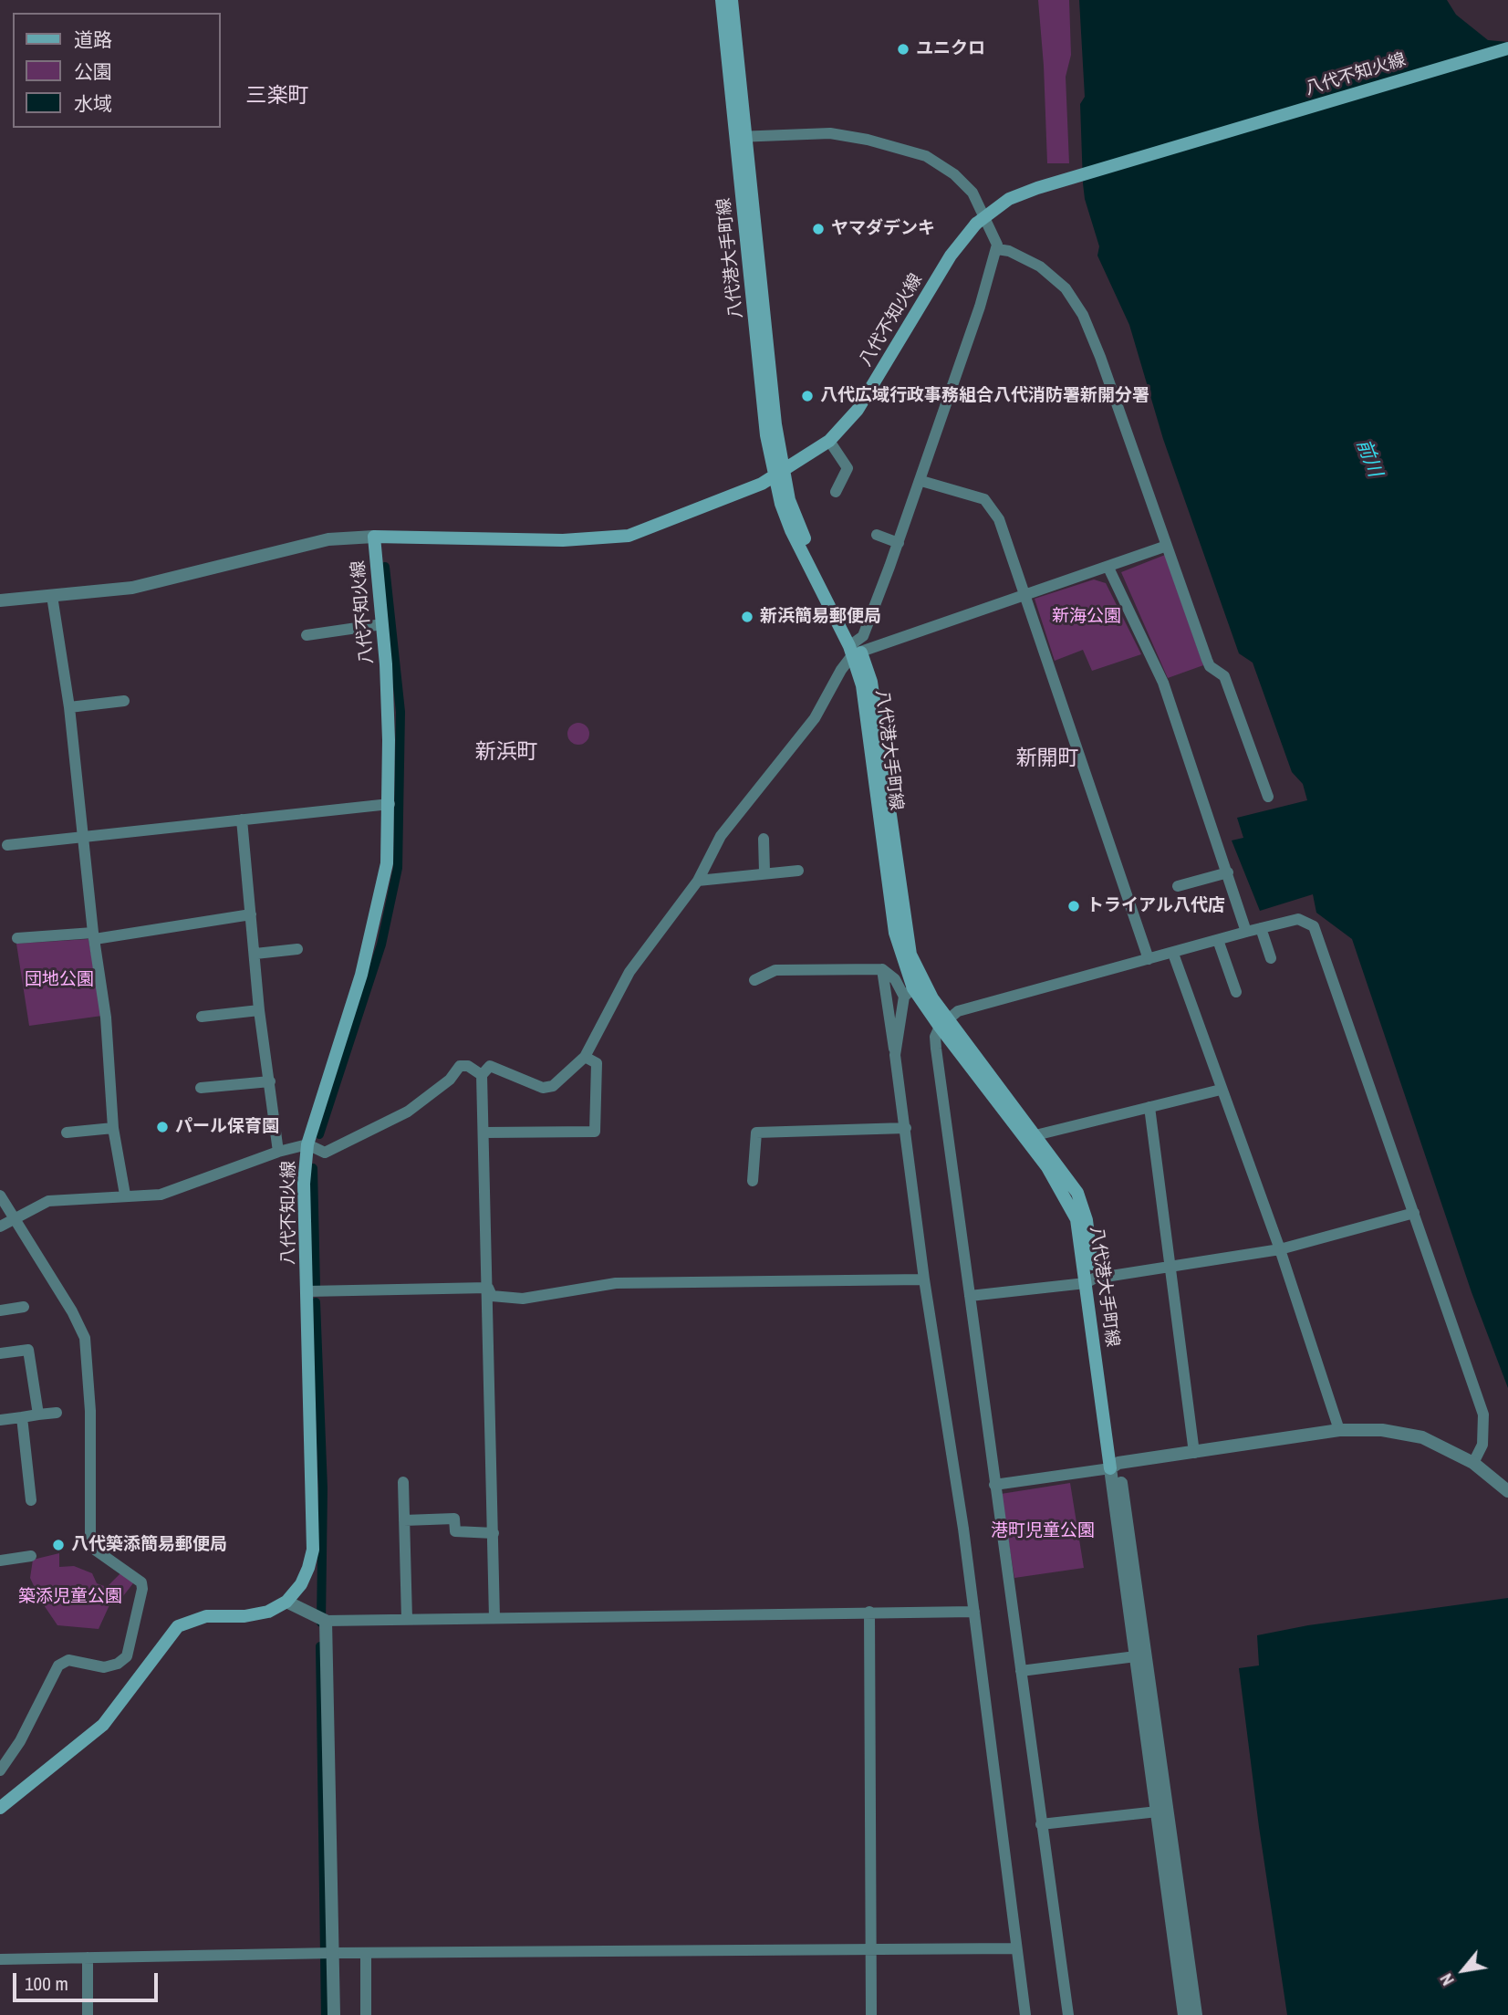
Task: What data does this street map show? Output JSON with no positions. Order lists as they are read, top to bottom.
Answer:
{
  "streets": {
    "main road": ["八代不知火線", "八代港大手町線"]
  },
  "crossings": [
    ["八代不知火線", "八代港大手町線"]
  ],
  "districts": ["三楽町", "新浜町", "新開町"],
  "water": ["前川"],
  "parks": [
    "新海公園",
    "団地公園",
    "港町児童公園",
    "築添児童公園"
  ],
  "places": [
    "ユニクロ",
    "ヤマダデンキ",
    "八代広域行政事務組合八代消防署新開分署",
    "新浜簡易郵便局",
    "トライアル八代店",
    "パール保育園",
    "八代築添簡易郵便局"
  ],
  "legend": ["道路", "公園", "水域"],
  "scale_bar": "100 m",
  "north": "bottom left"
}
